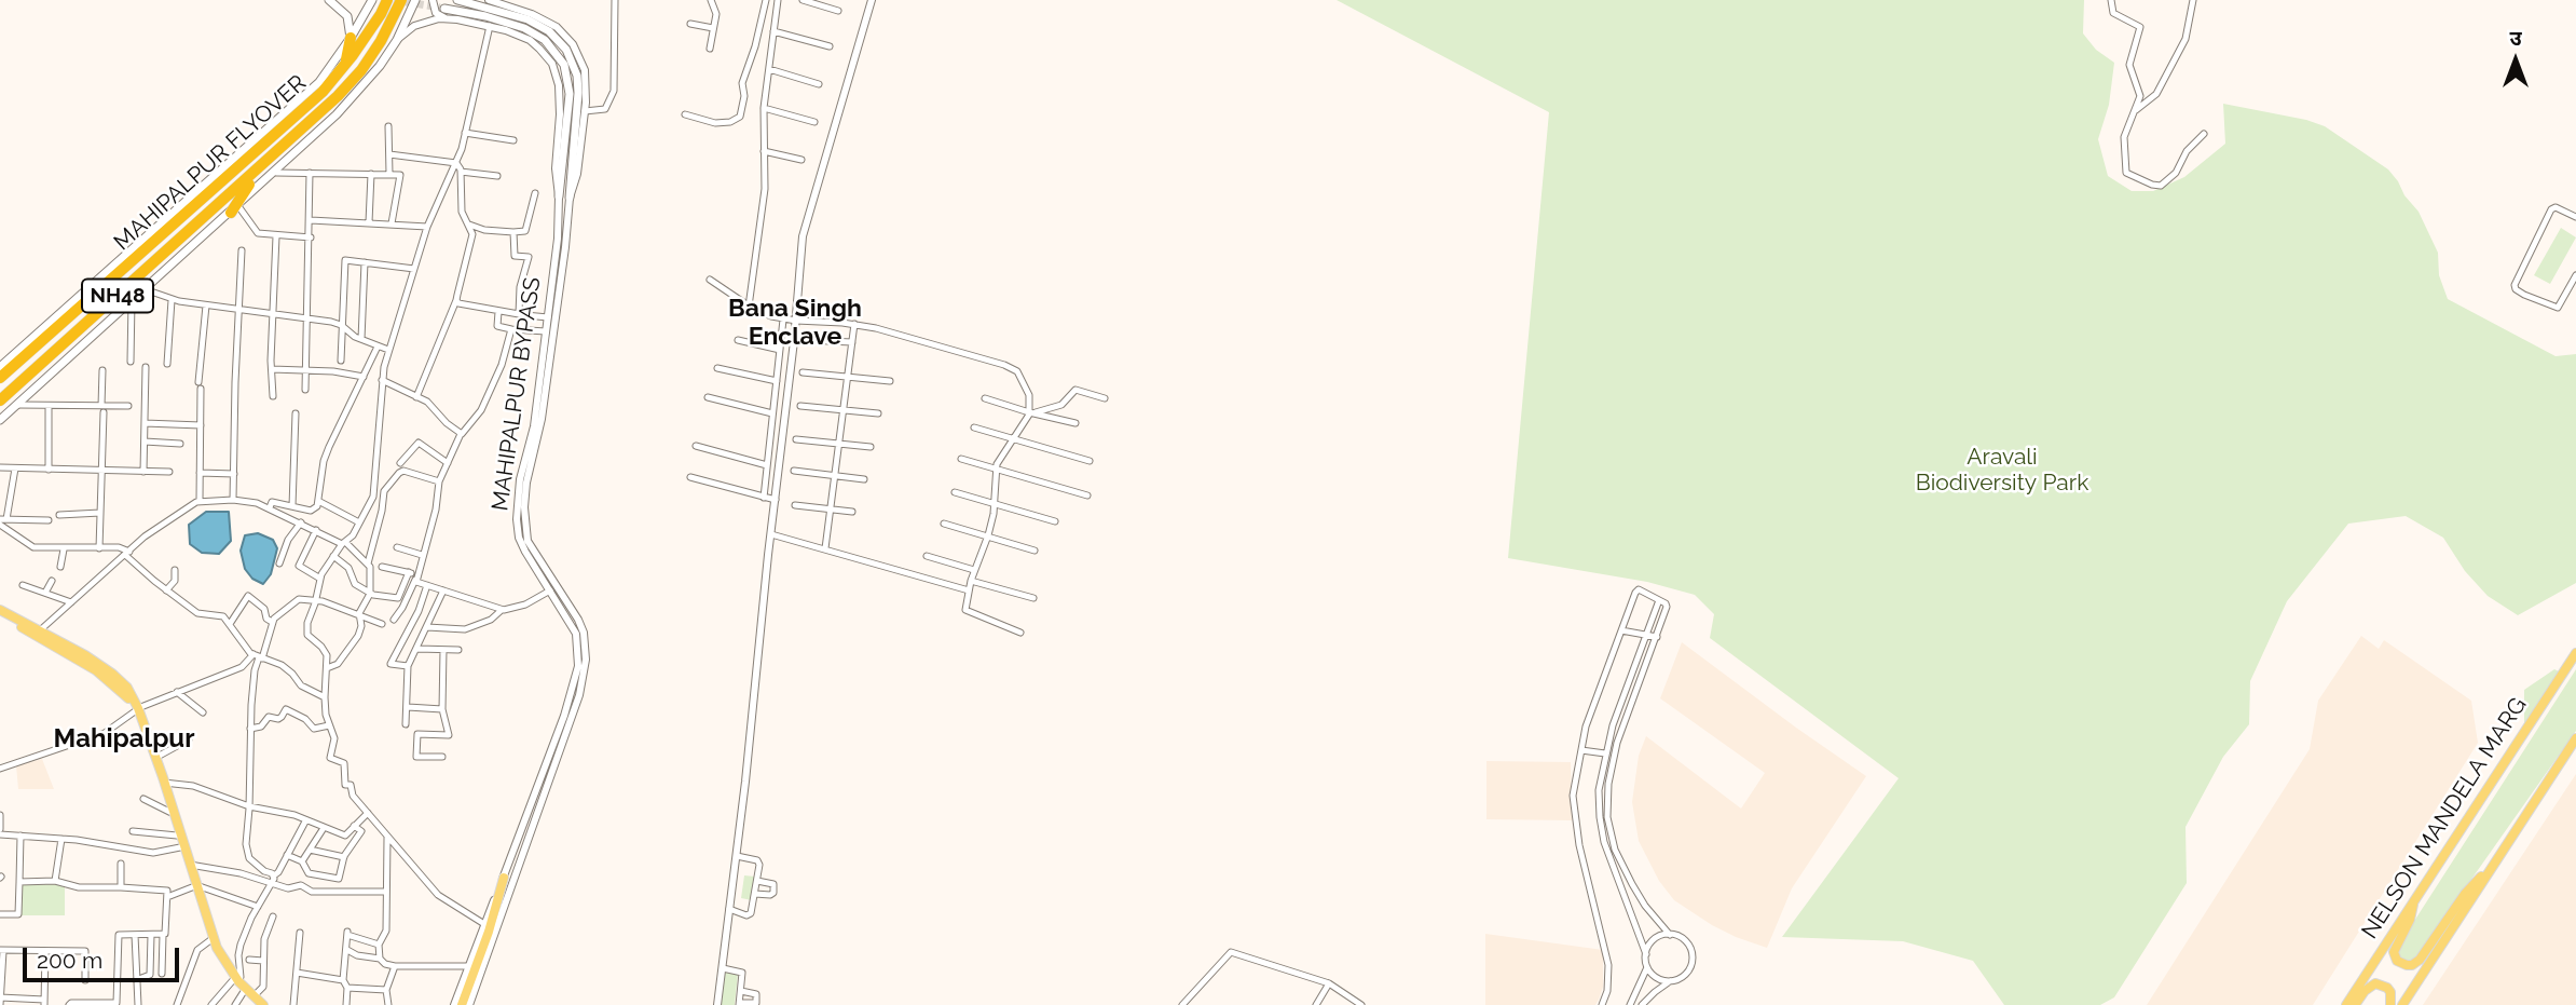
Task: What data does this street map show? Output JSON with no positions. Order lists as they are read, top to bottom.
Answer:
{
  "streets": {
    "highway": ["MAHIPALPUR FLYOVER", "NH48"],
    "main road": ["NELSON MANDELA MARG"],
    "street": ["MAHIPALPUR BYPASS"]
  },
  "crossings": [
    ["MAHIPALPUR FLYOVER", "NH48"]
  ],
  "districts": ["Bana Singh Enclave", "Mahipalpur"],
  "parks": ["Aravali Biodiversity Park"],
  "scale_bar": "200 m",
  "north": "top"
}
